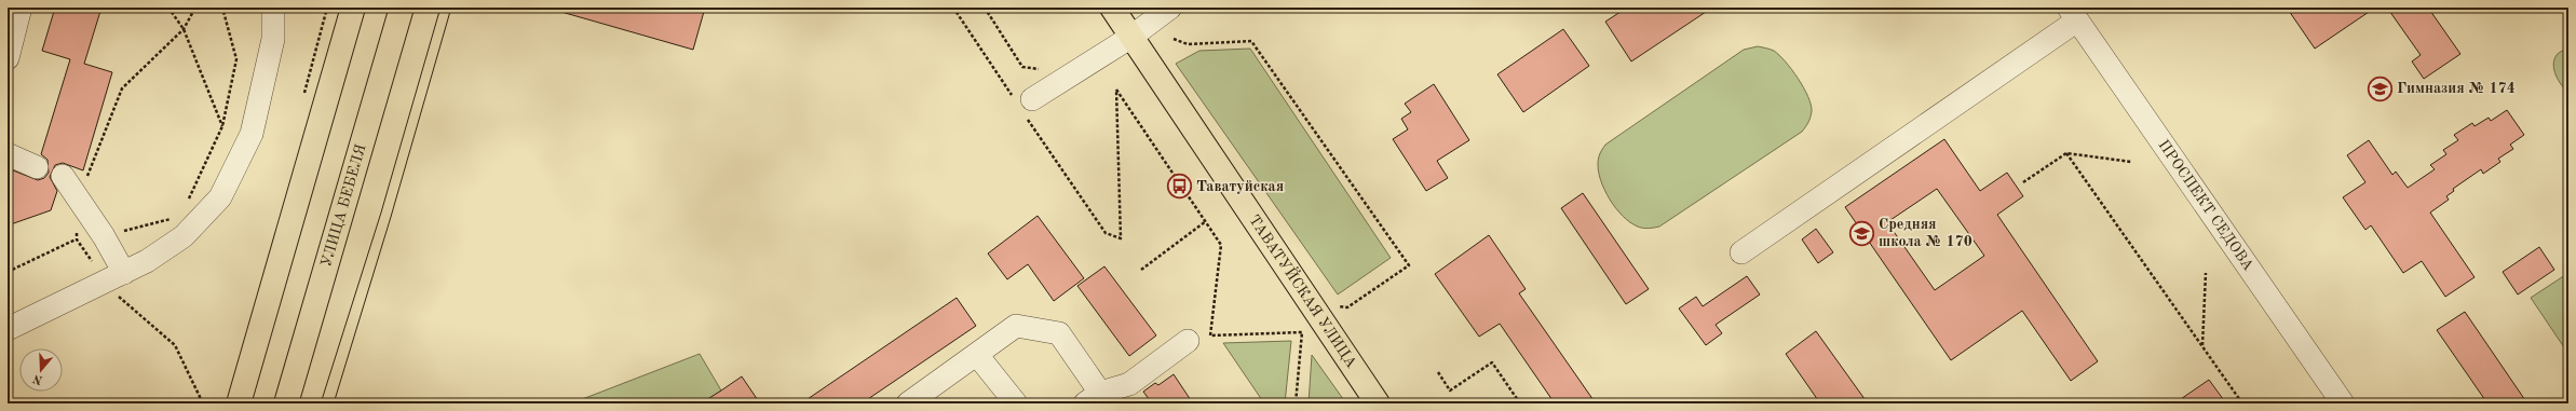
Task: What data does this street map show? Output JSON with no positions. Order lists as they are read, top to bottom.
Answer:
{
  "streets": {
    "main road": ["УЛИЦА БЕБЕЛЯ", "ТАВАТУЙСКАЯ УЛИЦА"],
    "street": ["ПРОСПЕКТ СЕДОВА"]
  },
  "places": {
    "school or university": ["Гимназия № 174", "Средняя школа № 170"],
    "bus stop": ["Таватуйская"]
  },
  "north": "bottom"
}
